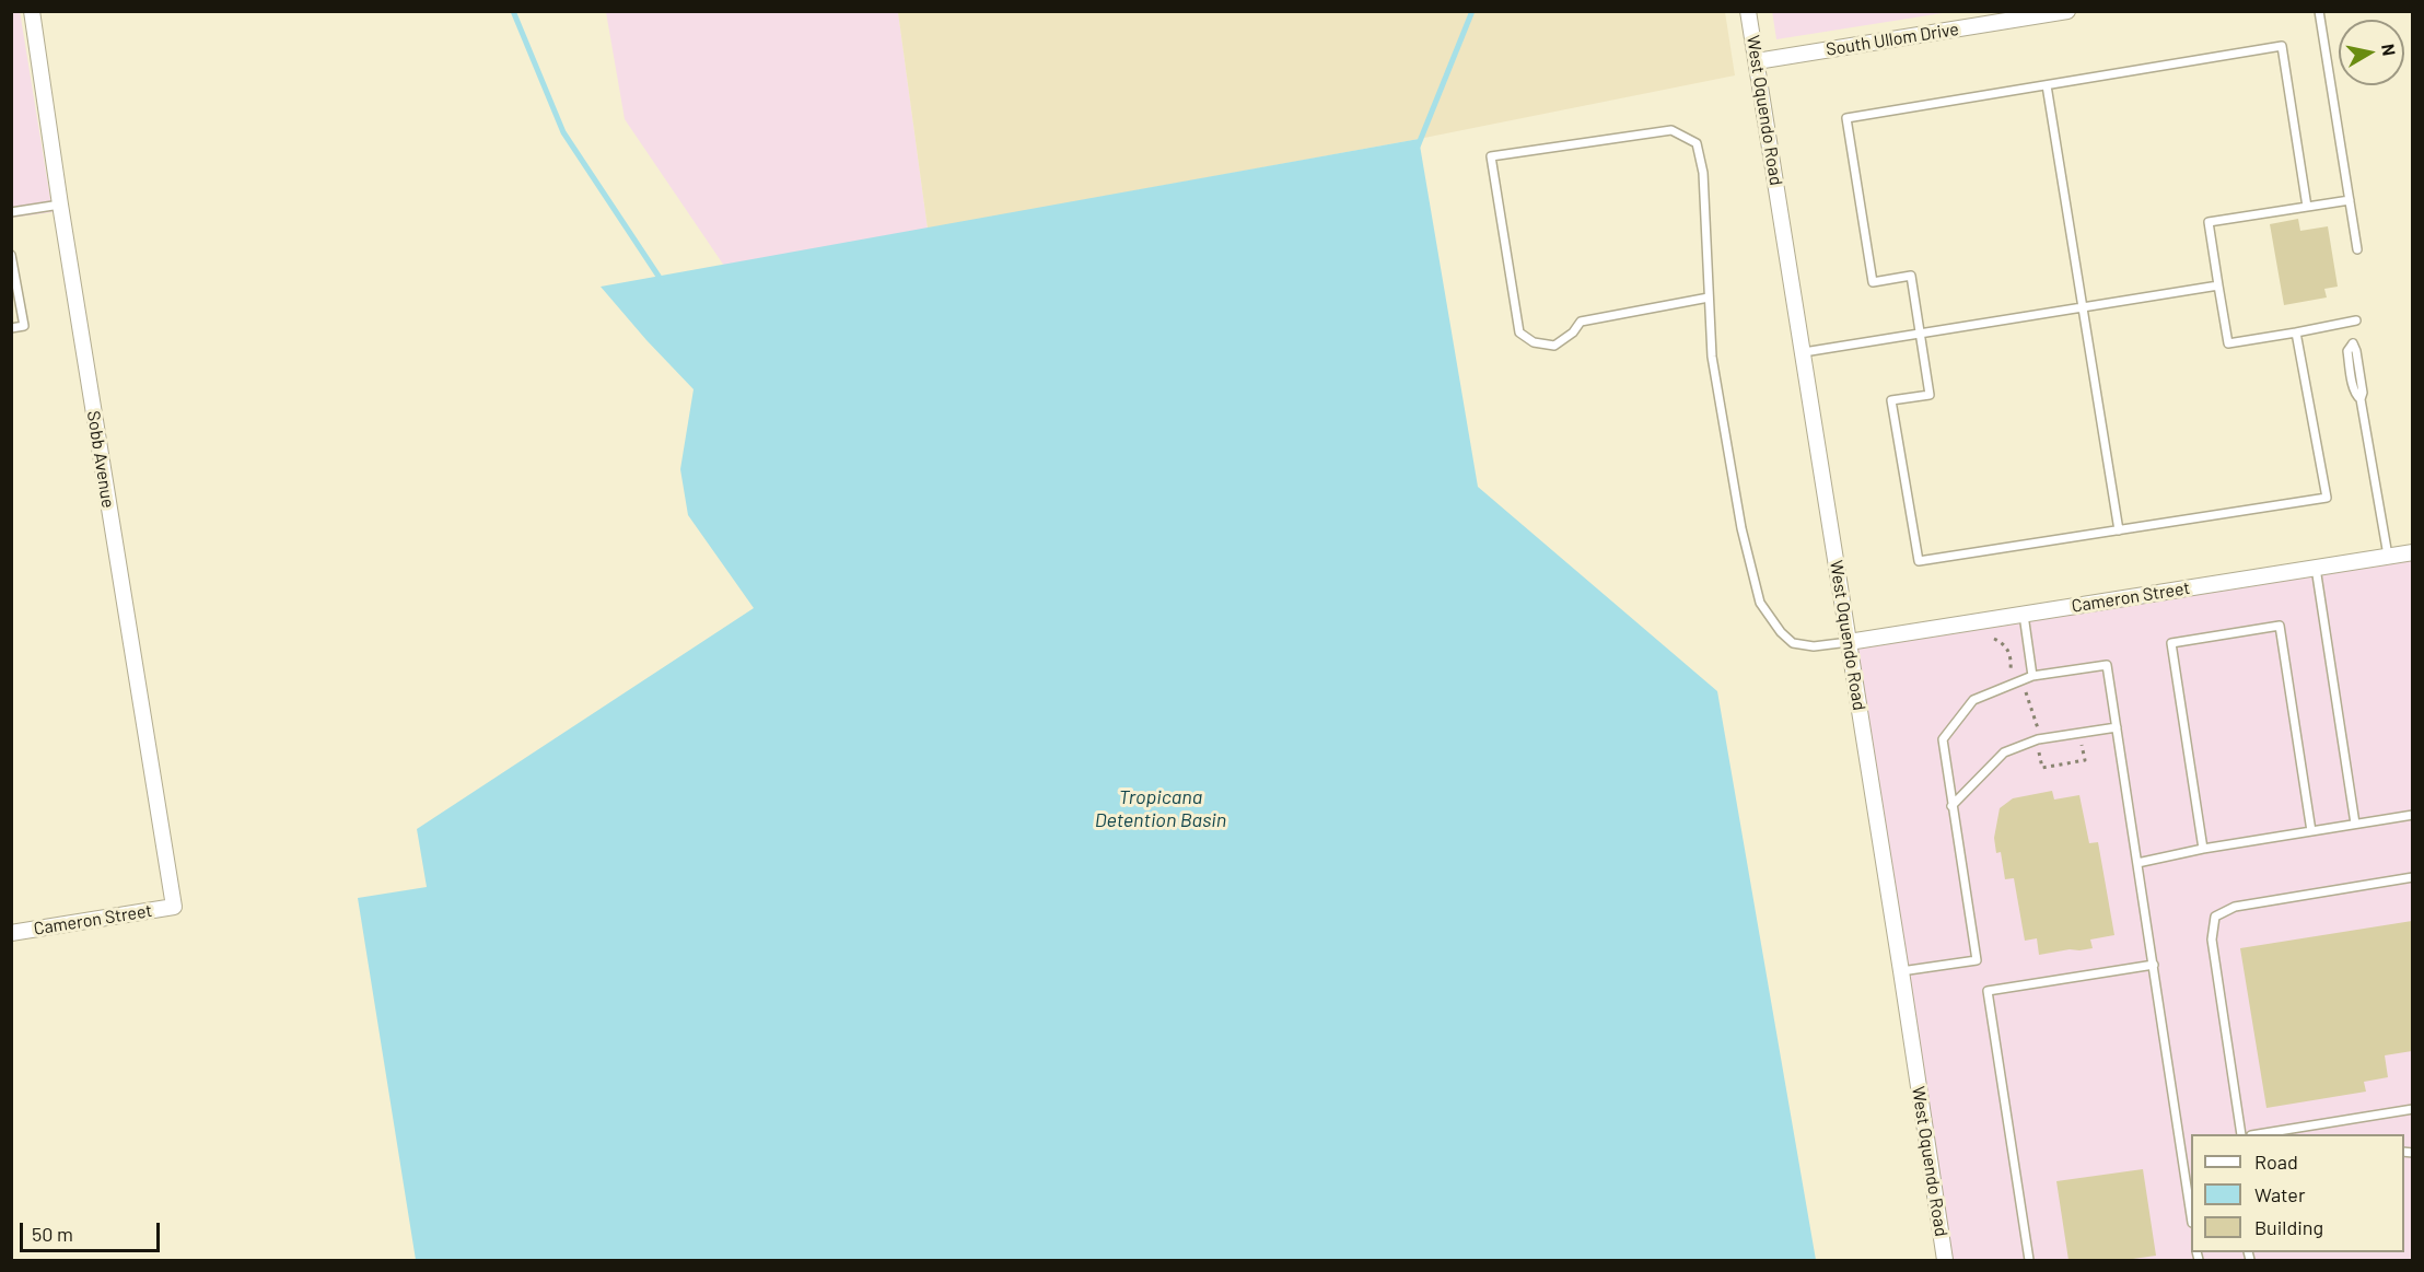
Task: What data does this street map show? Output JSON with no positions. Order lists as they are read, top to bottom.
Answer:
{
  "streets": {
    "street": [
      "South Ullom Drive",
      "West Oquendo Road",
      "Sobb Avenue",
      "Cameron Street"
    ]
  },
  "crossings": [
    ["South Ullom Drive", "West Oquendo Road"],
    ["West Oquendo Road", "Cameron Street"],
    ["Sobb Avenue", "Cameron Street"]
  ],
  "water": ["Tropicana Detention Basin"],
  "legend": ["Road", "Water", "Building"],
  "scale_bar": "50 m",
  "north": "right"
}
